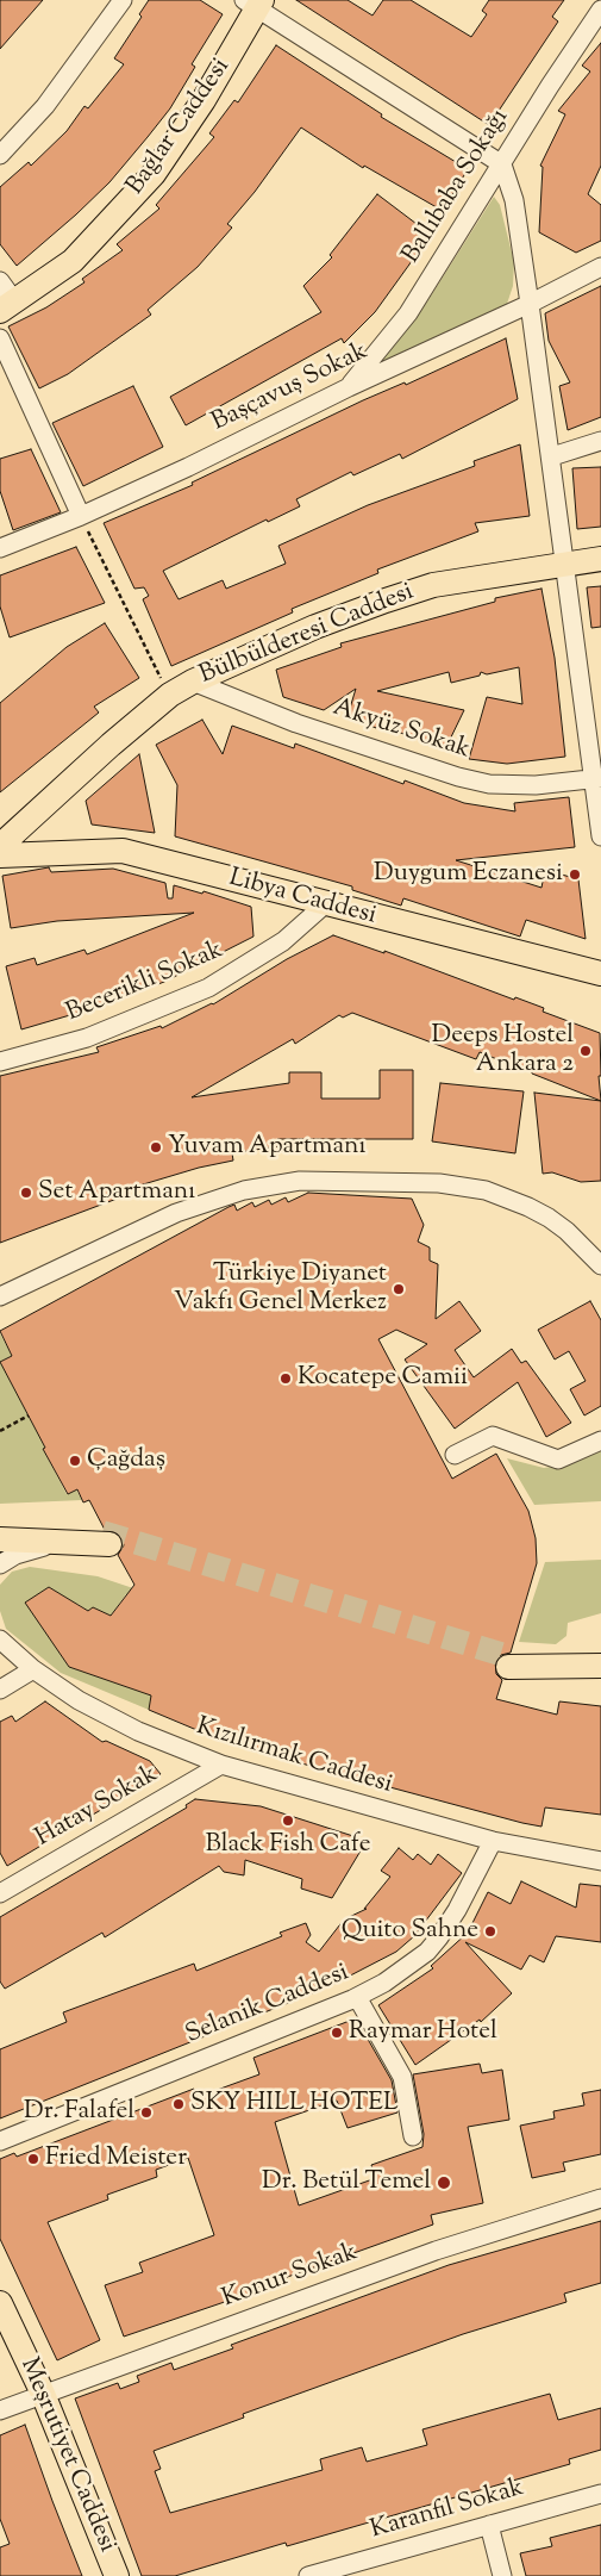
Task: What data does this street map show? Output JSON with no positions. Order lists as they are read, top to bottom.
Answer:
{
  "streets": {
    "main road": [
      "Bağlar Caddesi",
      "Bülbülderesi Caddesi",
      "Libya Caddesi",
      "Meşrutiyet Caddesi"
    ],
    "street": [
      "Ballıbaba Sokağı",
      "Başçavuş Sokak",
      "Akyüz Sokak",
      "Becerikli Sokak",
      "Kızılırmak Caddesi",
      "Hatay Sokak",
      "Selanik Caddesi",
      "Konur Sokak",
      "Karanfil Sokak"
    ]
  },
  "crossings": [
    ["Ballıbaba Sokağı", "Başçavuş Sokak"],
    ["Bülbülderesi Caddesi", "Akyüz Sokak"],
    ["Libya Caddesi", "Becerikli Sokak"],
    ["Kızılırmak Caddesi", "Hatay Sokak"],
    ["Kızılırmak Caddesi", "Selanik Caddesi"],
    ["Konur Sokak", "Meşrutiyet Caddesi"]
  ],
  "places": [
    "Duygum Eczanesi",
    "Deeps Hostel Ankara 2",
    "Yuvam Apartmanı",
    "Set Apartmanı",
    "Türkiye Diyanet Vakfı Genel Merkez",
    "Kocatepe Camii",
    "Çağdaş",
    "Black Fish Cafe",
    "Quito Sahne",
    "Raymar Hotel",
    "SKY HILL HOTEL",
    "Dr. Falafel",
    "Fried Meister",
    "Dr. Betül Temel"
  ]
}
